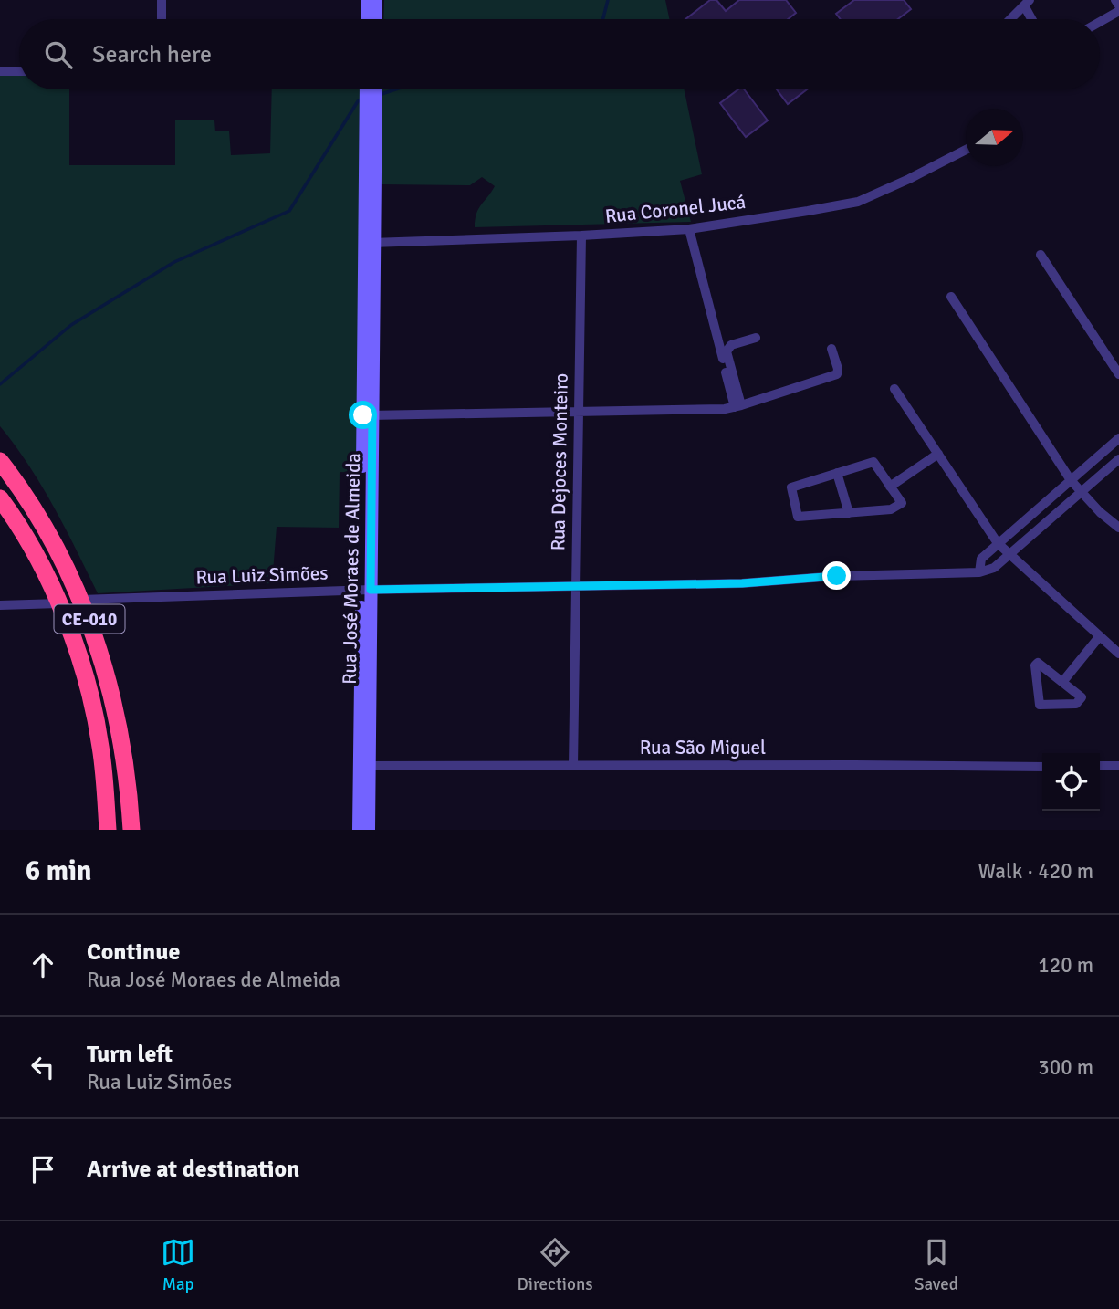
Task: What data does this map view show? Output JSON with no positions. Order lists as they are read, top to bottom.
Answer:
{
  "streets": {
    "highway": ["CE-010"],
    "street": [
      "Rua Coronel Jucá",
      "Rua Dejoces Monteiro",
      "Rua José Moraes de Almeida",
      "Rua Luiz Simões",
      "Rua São Miguel"
    ]
  },
  "crossings": [
    ["Rua Coronel Jucá", "Rua Dejoces Monteiro"],
    ["Rua Coronel Jucá", "Rua José Moraes de Almeida"],
    ["Rua Dejoces Monteiro", "Rua Luiz Simões"],
    ["Rua Dejoces Monteiro", "Rua São Miguel"],
    ["Rua José Moraes de Almeida", "Rua Luiz Simões"],
    ["Rua José Moraes de Almeida", "Rua São Miguel"],
    ["Rua Luiz Simões", "CE-010"]
  ],
  "north": "right",
  "page": {
    "search": "Search here",
    "heading": ["6 min", "Walk · 420 m"],
    "list": [
      ["Continue", "Rua José Moraes de Almeida", "120 m"],
      ["Turn left", "Rua Luiz Simões", "300 m"],
      "Arrive at destination"
    ],
    "nav": ["Map", "Directions", "Saved"]
  }
}
